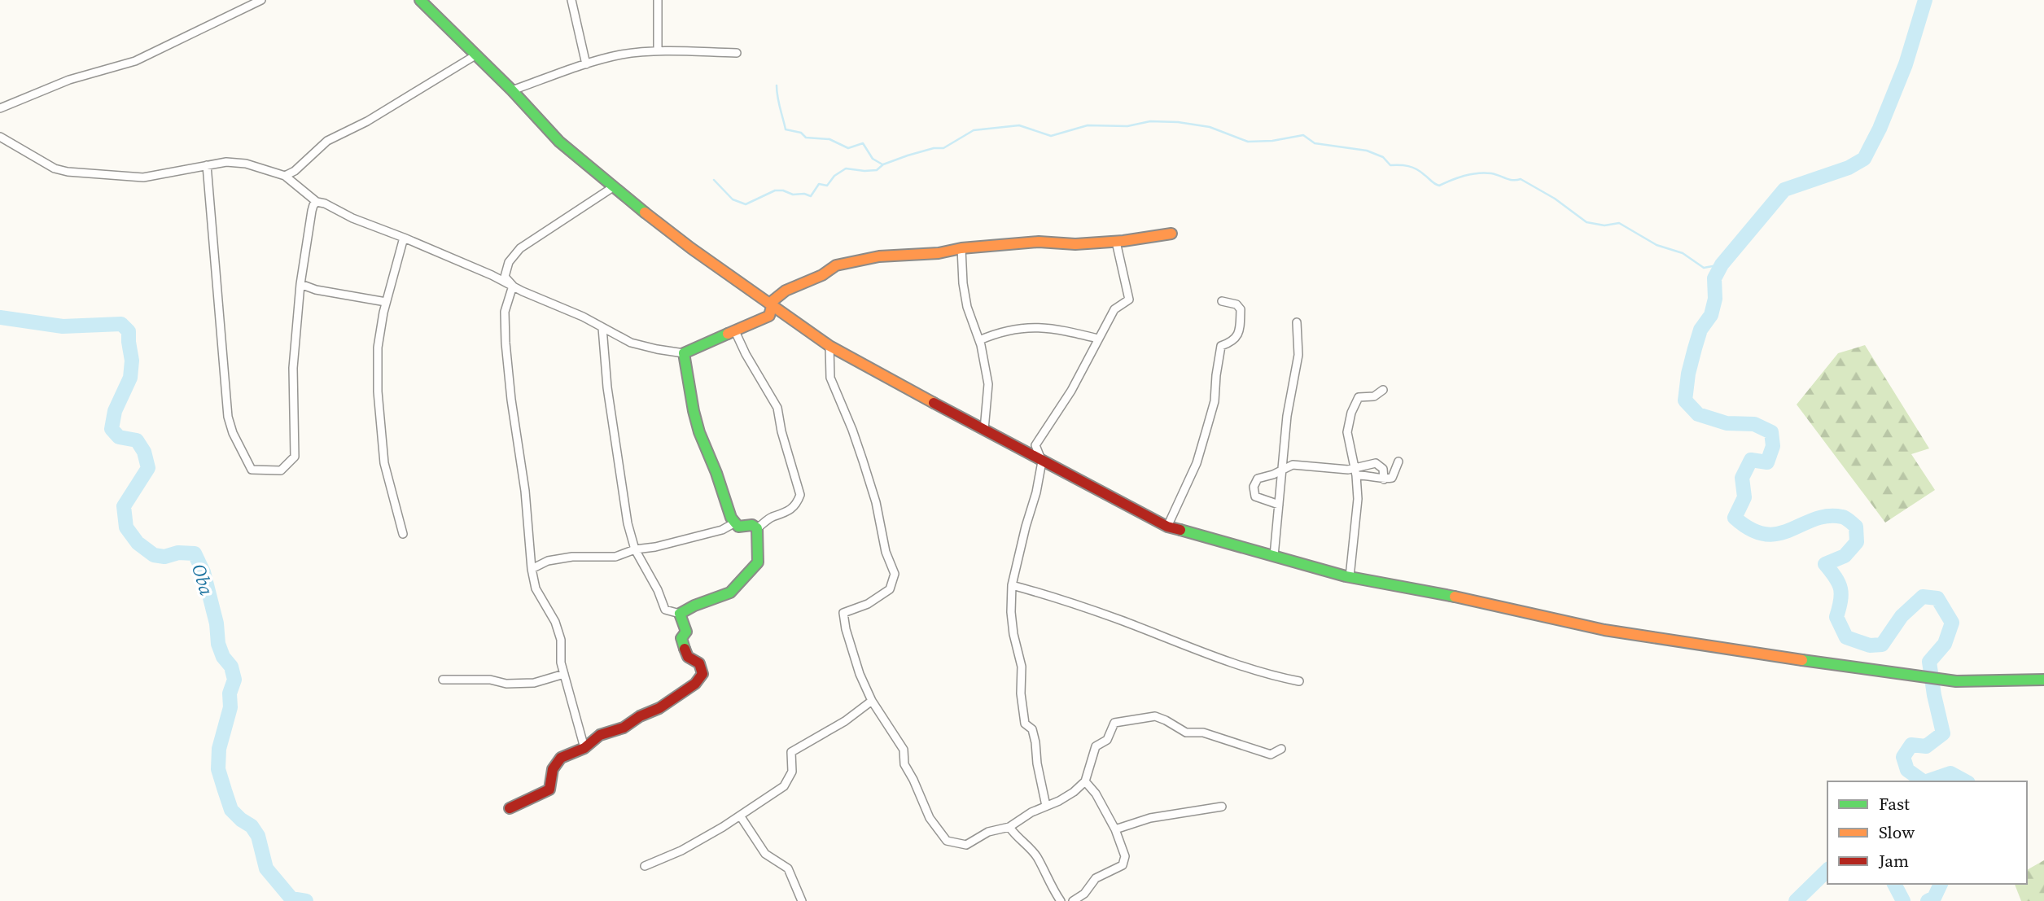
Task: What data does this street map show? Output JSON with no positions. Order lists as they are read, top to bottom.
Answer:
{
  "water": ["Oba"],
  "legend": ["Fast", "Slow", "Jam"]
}
